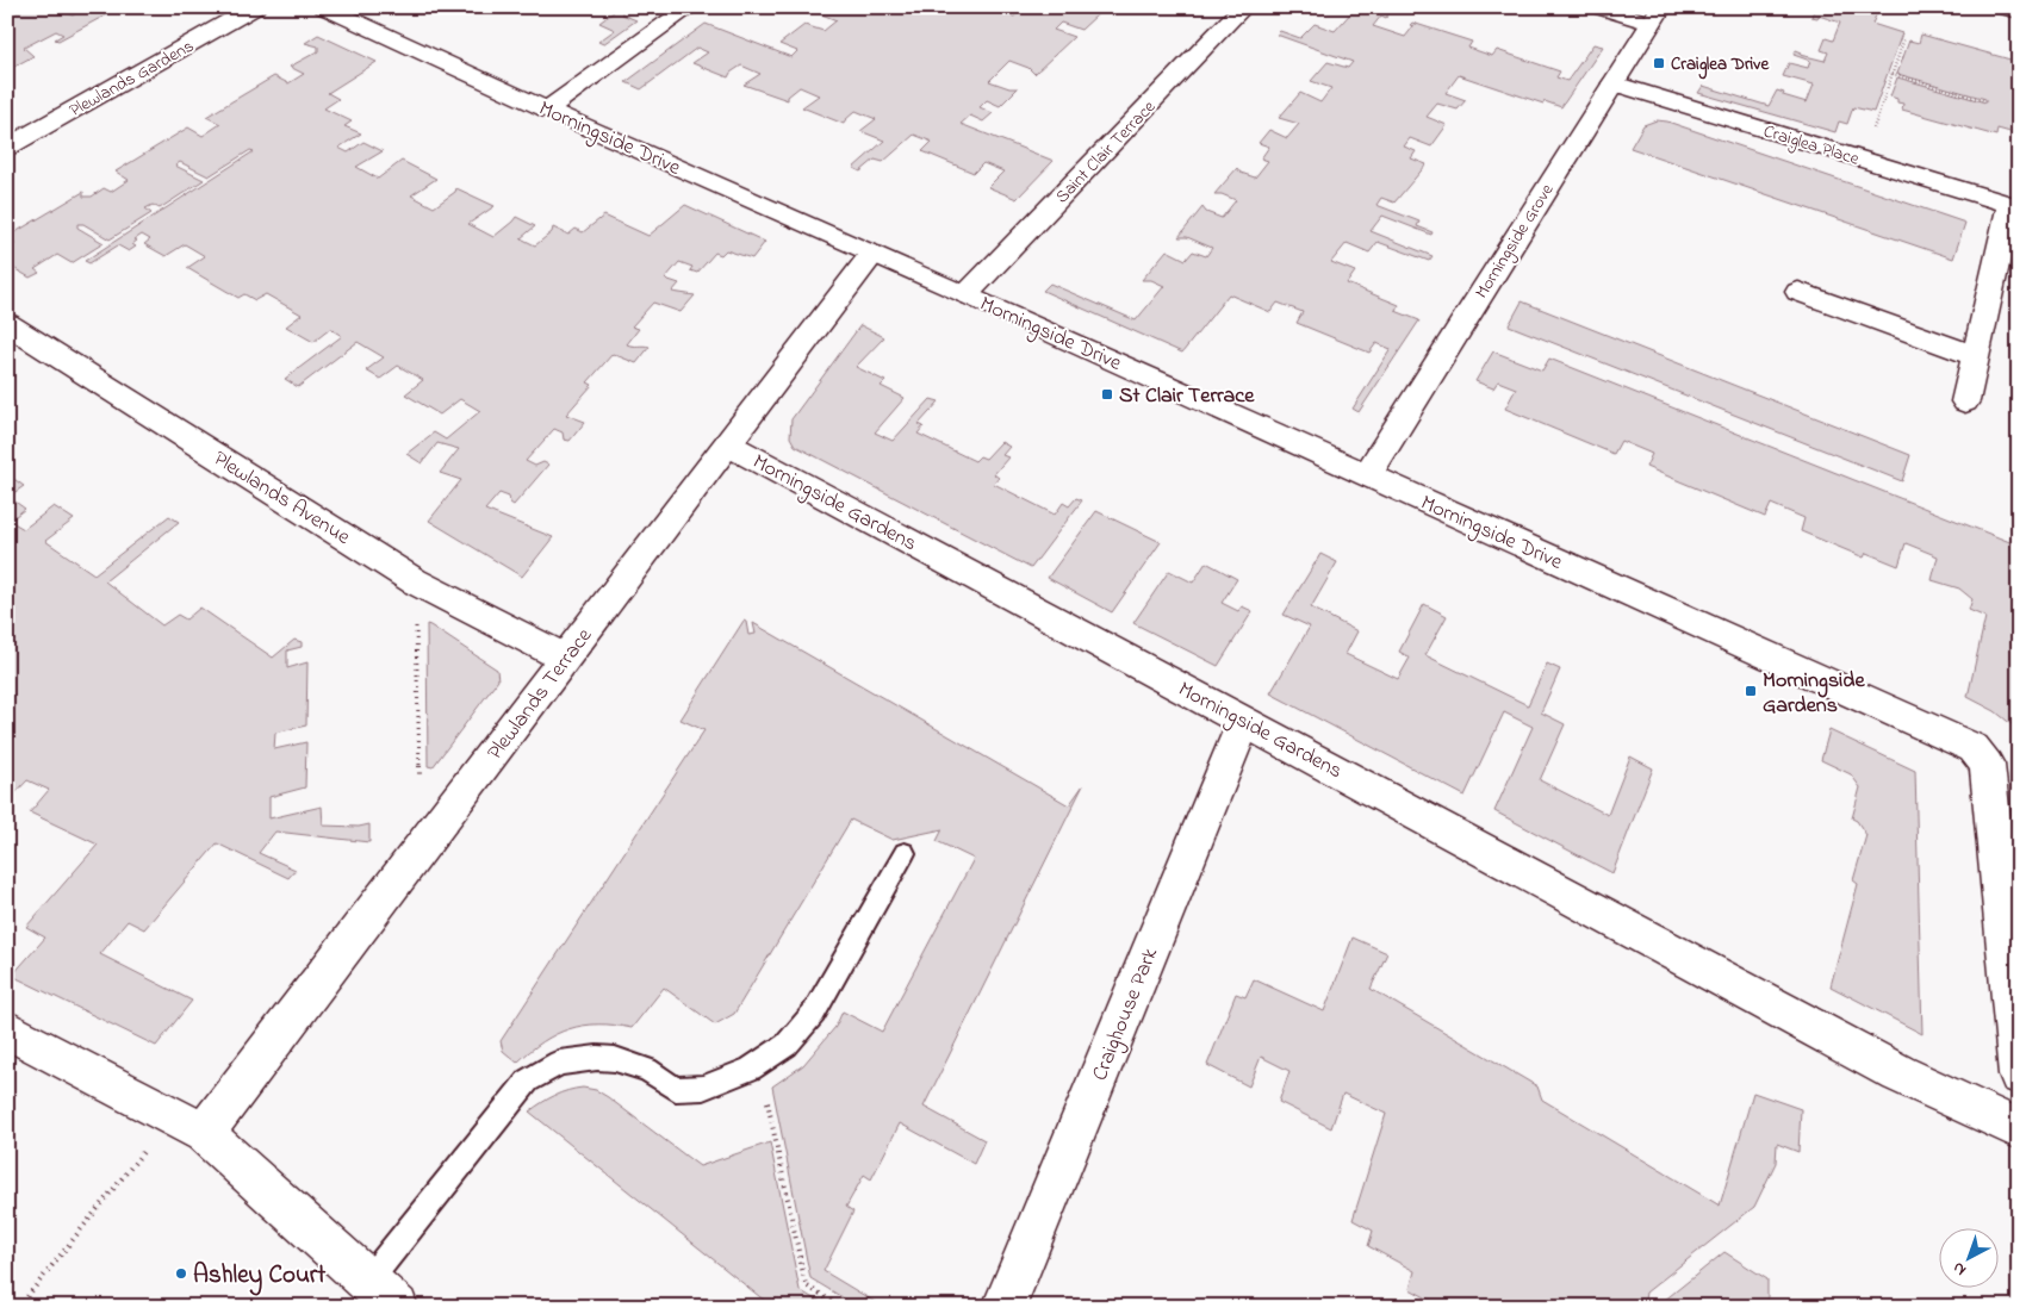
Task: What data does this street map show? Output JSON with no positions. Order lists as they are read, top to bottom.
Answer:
{
  "streets": {
    "street": [
      "Plewlands Gardens",
      "Morningside Drive",
      "Craiglea Place",
      "Saint Clair Terrace",
      "Morningside Grove",
      "Plewlands Avenue",
      "Morningside Gardens",
      "Plewlands Terrace",
      "Craighouse Park"
    ]
  },
  "crossings": [
    ["Morningside Drive", "Saint Clair Terrace"],
    ["Morningside Drive", "Morningside Grove"],
    ["Morningside Drive", "Plewlands Terrace"],
    ["Craiglea Place", "Morningside Grove"],
    ["Plewlands Avenue", "Plewlands Terrace"],
    ["Morningside Gardens", "Plewlands Terrace"],
    ["Morningside Gardens", "Craighouse Park"]
  ],
  "places": {
    "transit": ["Craiglea Drive", "St Clair Terrace", "Morningside Gardens"],
    "other": ["Ashley Court"]
  },
  "north": "bottom left"
}
